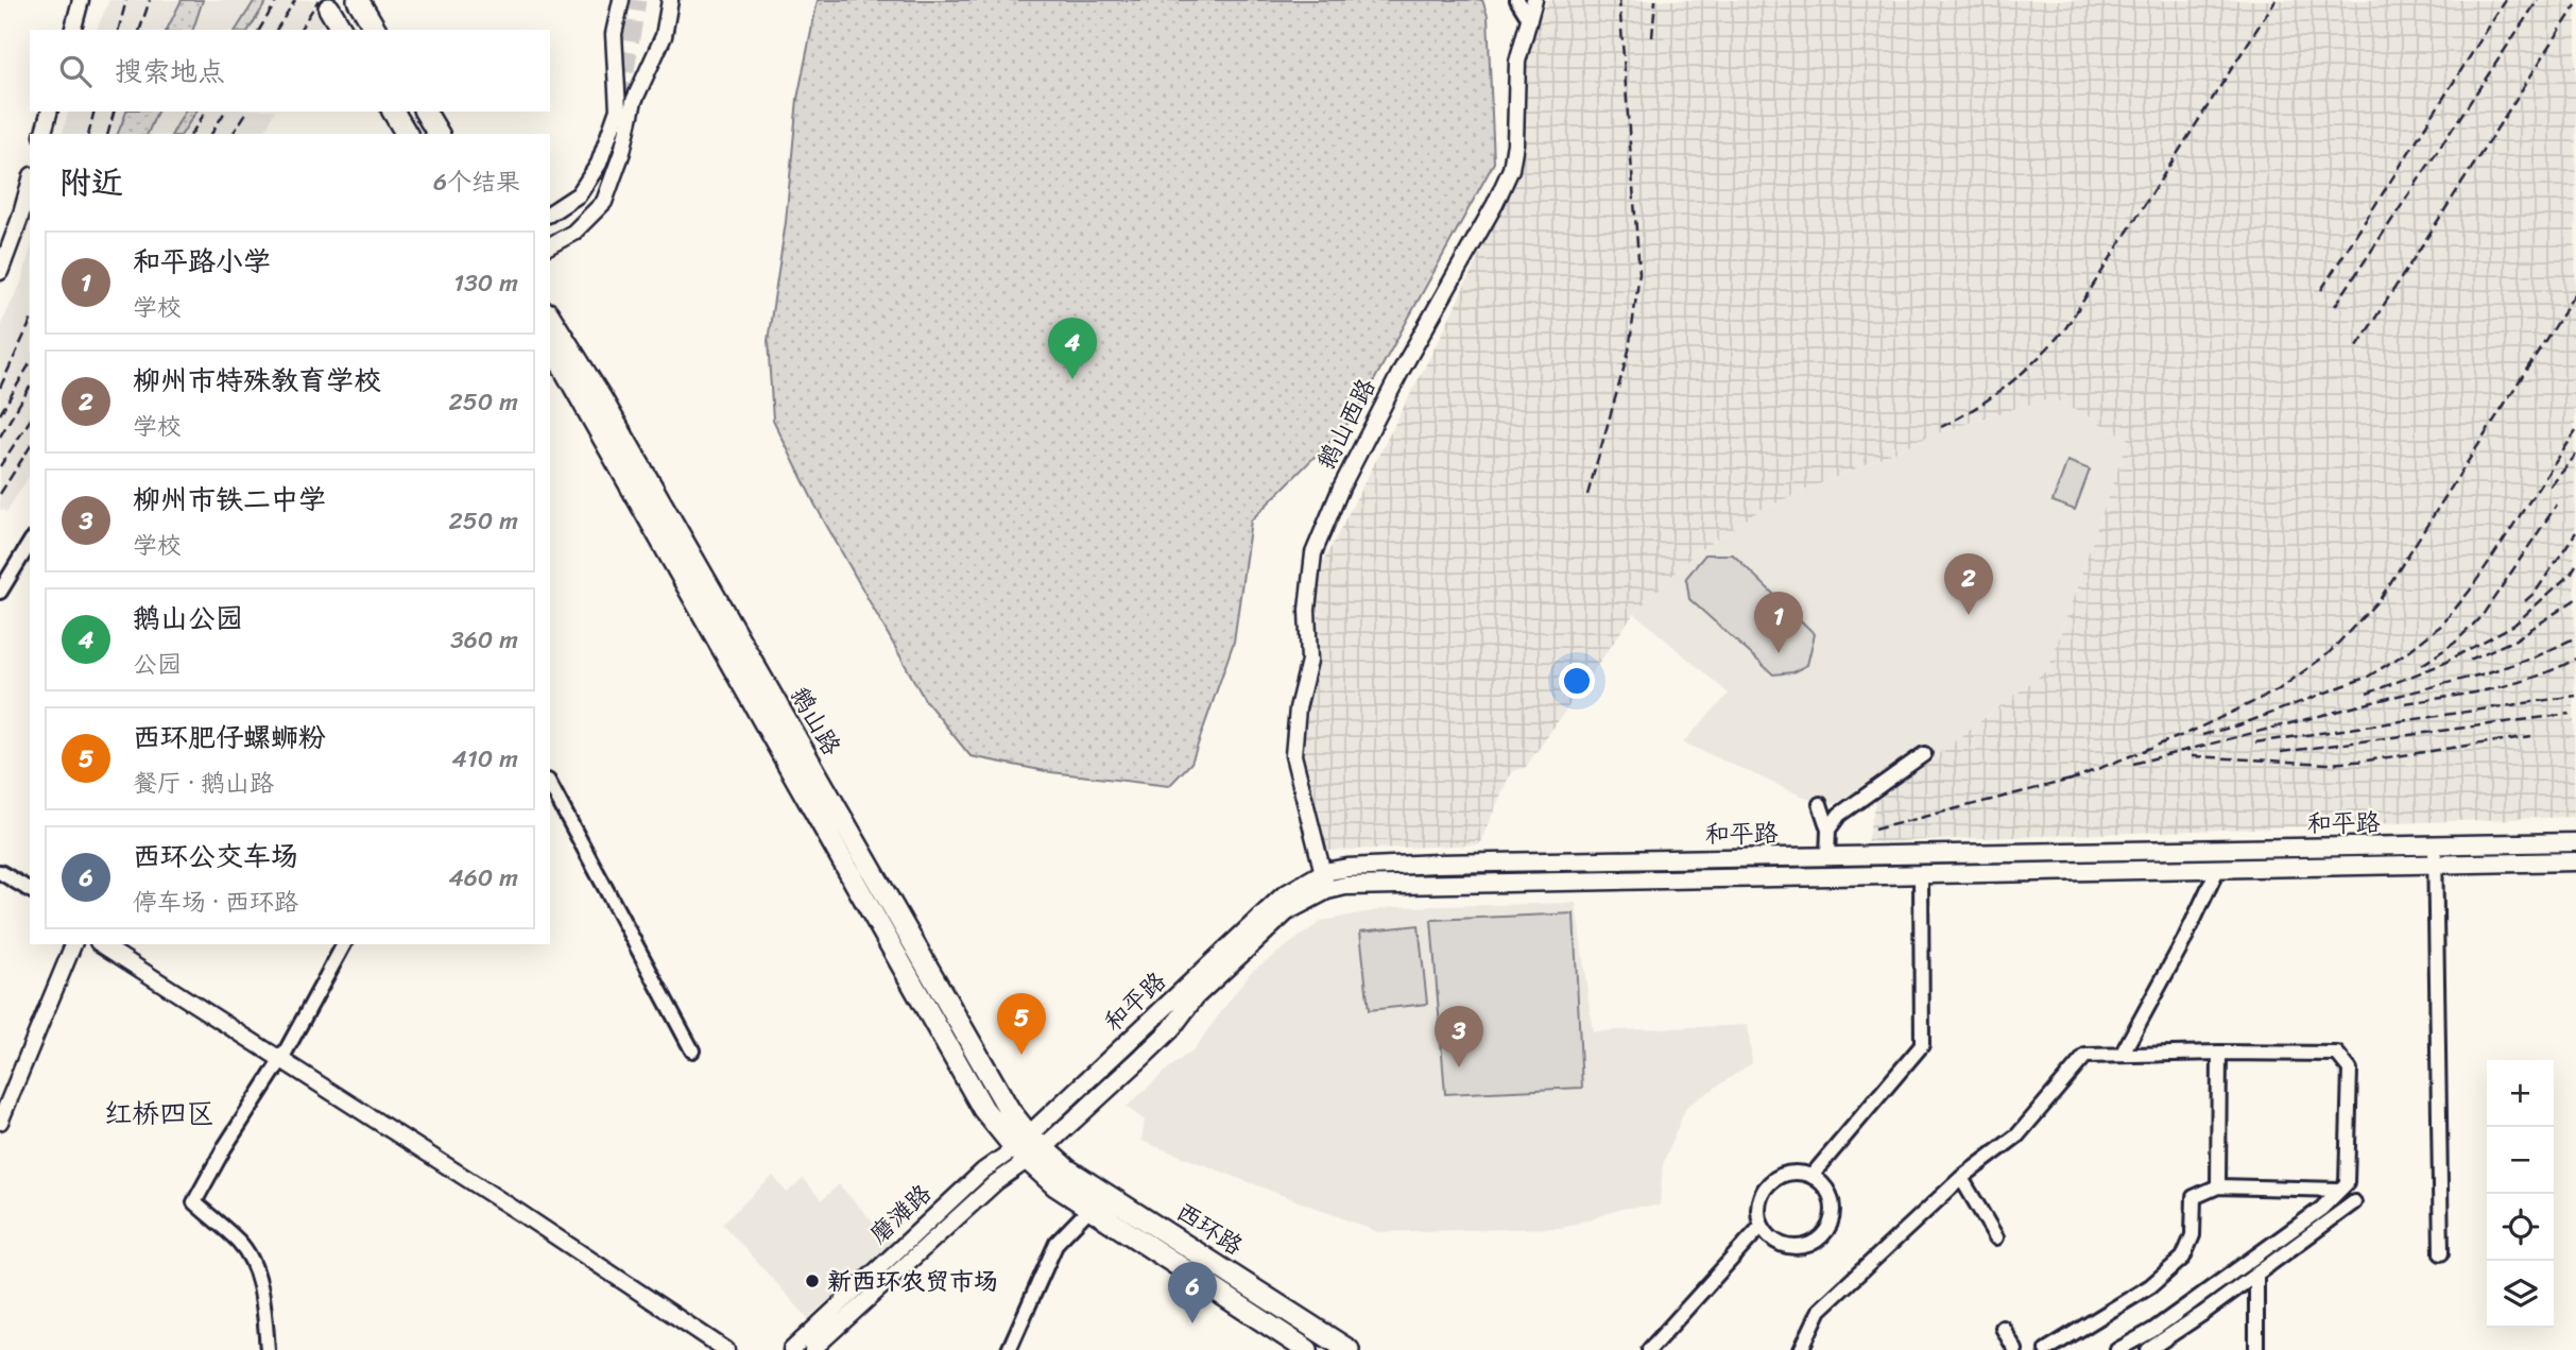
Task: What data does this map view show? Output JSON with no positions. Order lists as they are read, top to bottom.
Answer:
{
  "streets": {
    "main road": ["鹅山路", "和平路", "西环路"],
    "street": ["鹅山西路", "磨滩路"]
  },
  "crossings": [
    ["鹅山西路", "和平路"],
    ["鹅山路", "和平路"],
    ["鹅山路", "磨滩路"],
    ["鹅山路", "西环路"],
    ["和平路", "磨滩路"],
    ["和平路", "西环路"],
    ["磨滩路", "西环路"]
  ],
  "districts": ["红桥四区"],
  "places": ["新西环农贸市场"],
  "page": {
    "search": "搜索地点",
    "heading": ["附近", "6个结果"],
    "list": [
      {
        "mark": "1",
        "name": "和平路小学",
        "note": "学校",
        "value": "130 m"
      },
      {
        "mark": "2",
        "name": "柳州市特殊教育学校",
        "note": "学校",
        "value": "250 m"
      },
      {
        "mark": "3",
        "name": "柳州市铁二中学",
        "note": "学校",
        "value": "250 m"
      },
      {
        "mark": "4",
        "name": "鹅山公园",
        "note": "公园",
        "value": "360 m"
      },
      {
        "mark": "5",
        "name": "西环肥仔螺蛳粉",
        "note": "餐厅 · 鹅山路",
        "value": "410 m"
      },
      {
        "mark": "6",
        "name": "西环公交车场",
        "note": "停车场 · 西环路",
        "value": "460 m"
      }
    ],
    "pins": [
      "4",
      "2",
      "1",
      "5",
      "3",
      "6"
    ],
    "map_buttons": ["+", "−"]
  }
}
